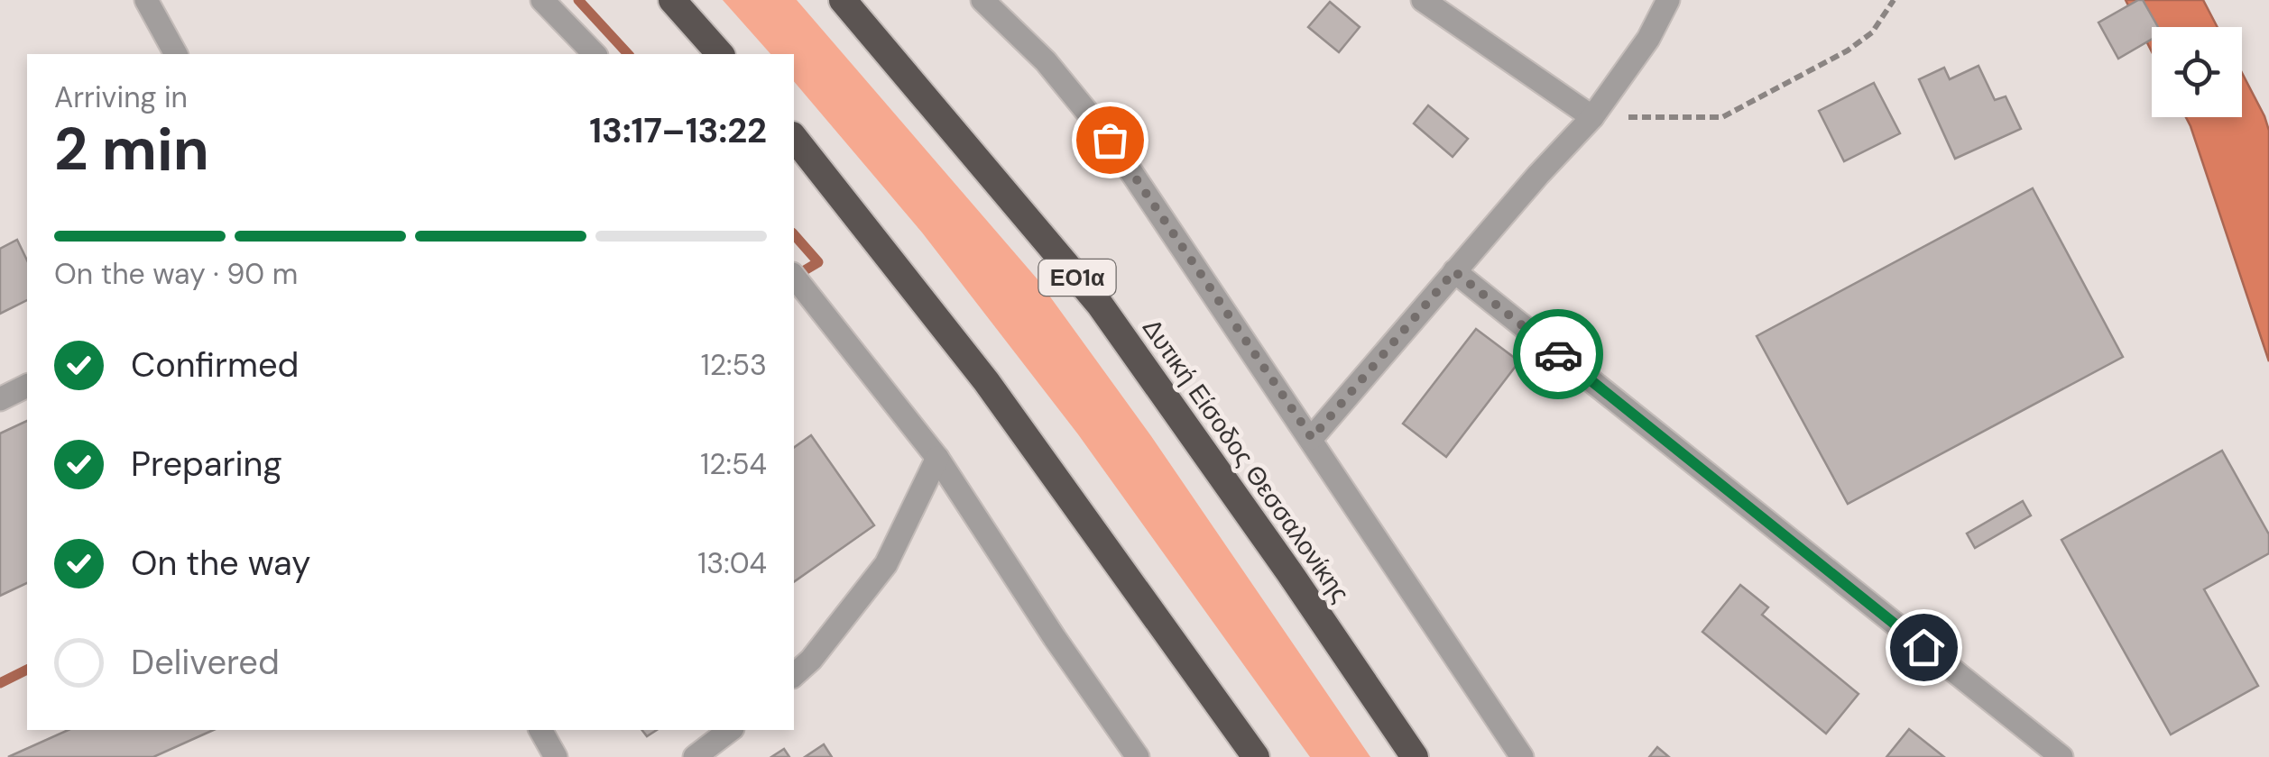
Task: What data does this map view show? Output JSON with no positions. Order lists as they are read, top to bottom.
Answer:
{
  "streets": {
    "highway": ["ΕΟ1α", "Δυτική Είσοδος Θεσσαλονίκης"]
  },
  "page": {
    "heading": ["2 min", "Arriving in", "13:17–13:22"],
    "bar": "On the way · 90 m",
    "list": [
      ["Confirmed", "12:53"],
      ["Preparing", "12:54"],
      ["On the way", "13:04"],
      "Delivered"
    ]
  }
}
